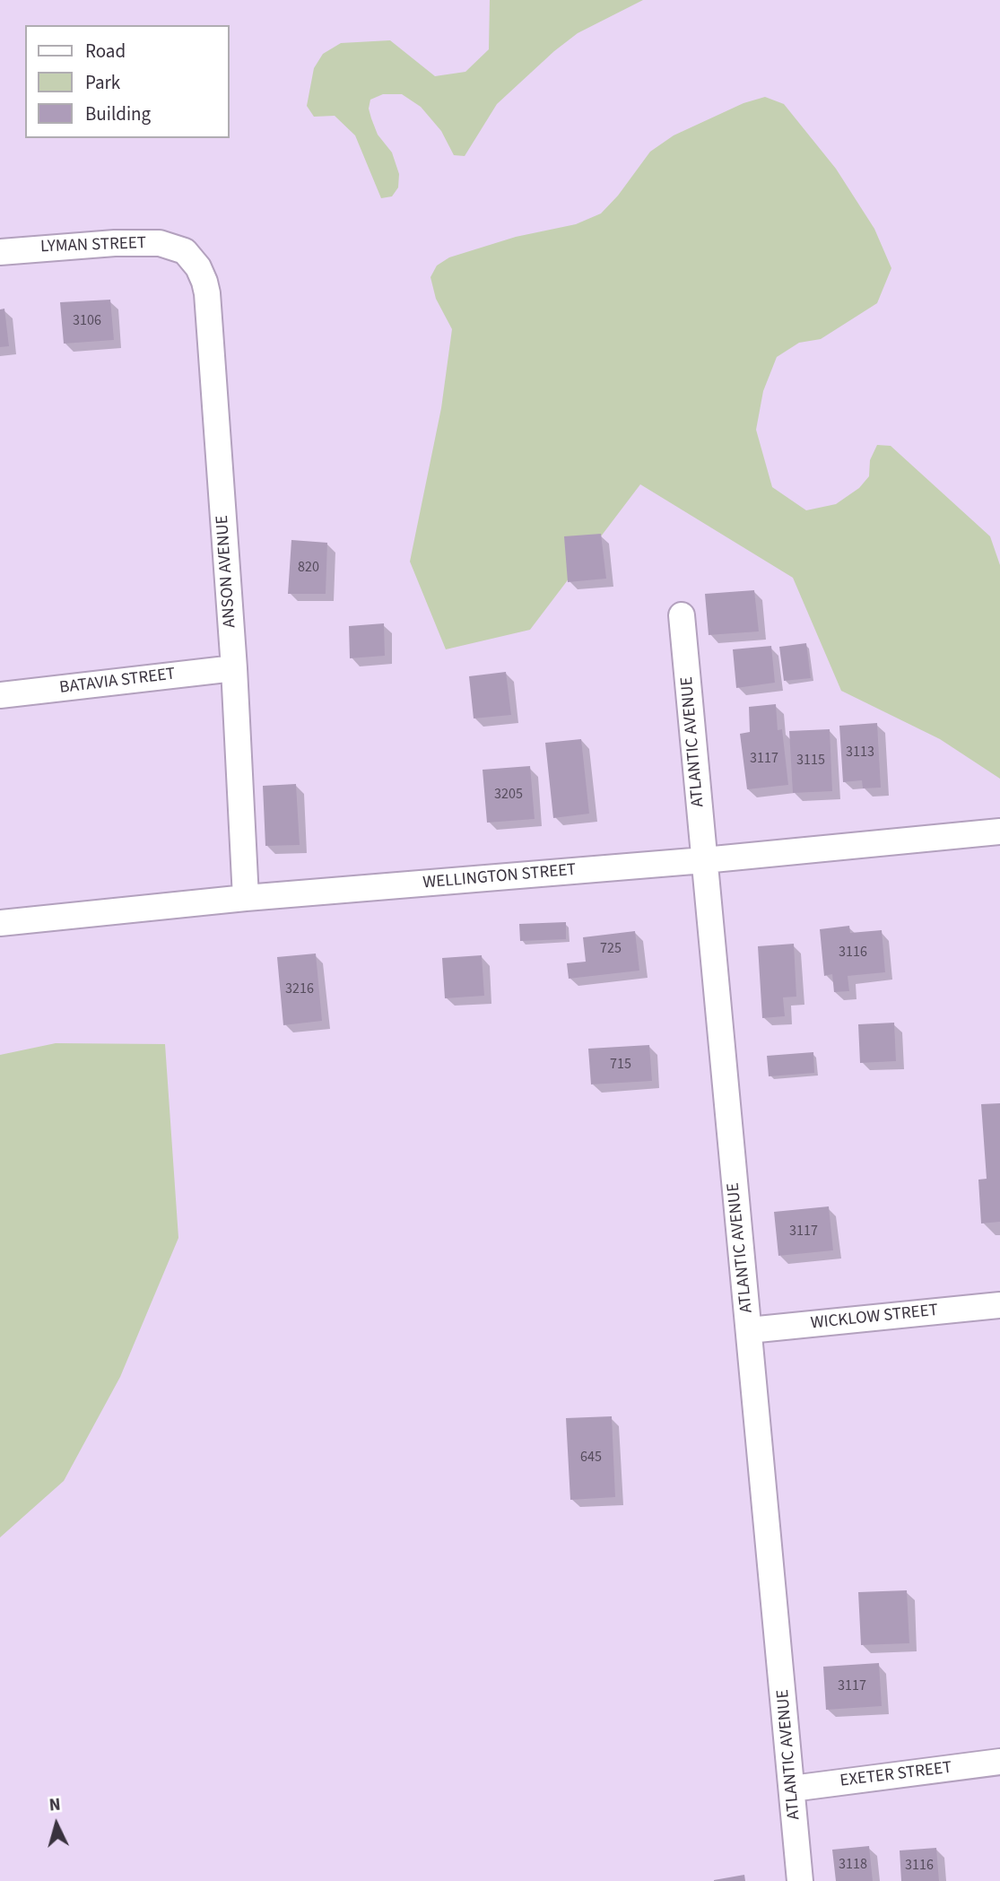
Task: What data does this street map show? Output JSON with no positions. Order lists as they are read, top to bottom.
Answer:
{
  "streets": {
    "street": [
      "LYMAN STREET",
      "ANSON AVENUE",
      "BATAVIA STREET",
      "ATLANTIC AVENUE",
      "WELLINGTON STREET",
      "WICKLOW STREET",
      "EXETER STREET"
    ]
  },
  "crossings": [
    ["LYMAN STREET", "ANSON AVENUE"],
    ["ANSON AVENUE", "BATAVIA STREET"],
    ["ANSON AVENUE", "WELLINGTON STREET"],
    ["ATLANTIC AVENUE", "WELLINGTON STREET"],
    ["ATLANTIC AVENUE", "WICKLOW STREET"],
    ["ATLANTIC AVENUE", "EXETER STREET"]
  ],
  "house_numbers": [
    "3106",
    "820",
    "3113",
    "3117",
    "3115",
    "3205",
    "725",
    "3116",
    "3216",
    "715",
    "3117",
    "645",
    "3117",
    "3118",
    "3116"
  ],
  "legend": ["Road", "Park", "Building"],
  "north": "top"
}
